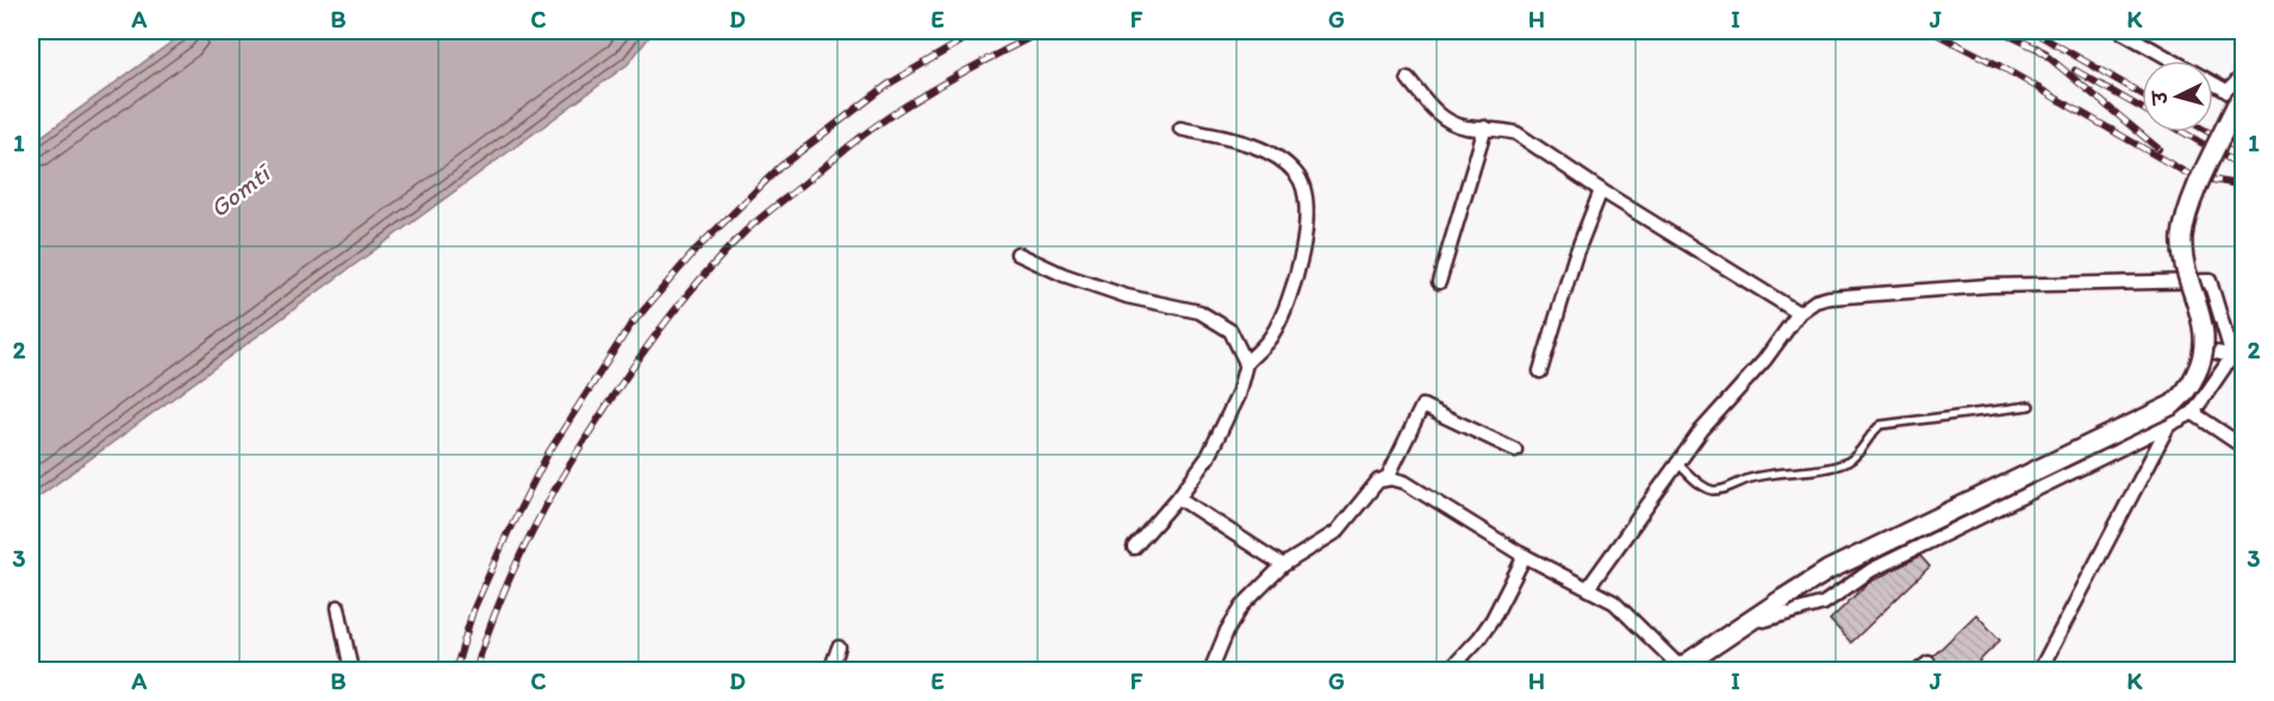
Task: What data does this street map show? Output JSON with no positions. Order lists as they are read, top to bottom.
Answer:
{
  "water": ["Gomtī"],
  "north": "left",
  "grid": {
    "columns": [
      "A",
      "B",
      "C",
      "D",
      "E",
      "F",
      "G",
      "H",
      "I",
      "J",
      "K"
    ],
    "rows": ["1", "2", "3"]
  }
}
